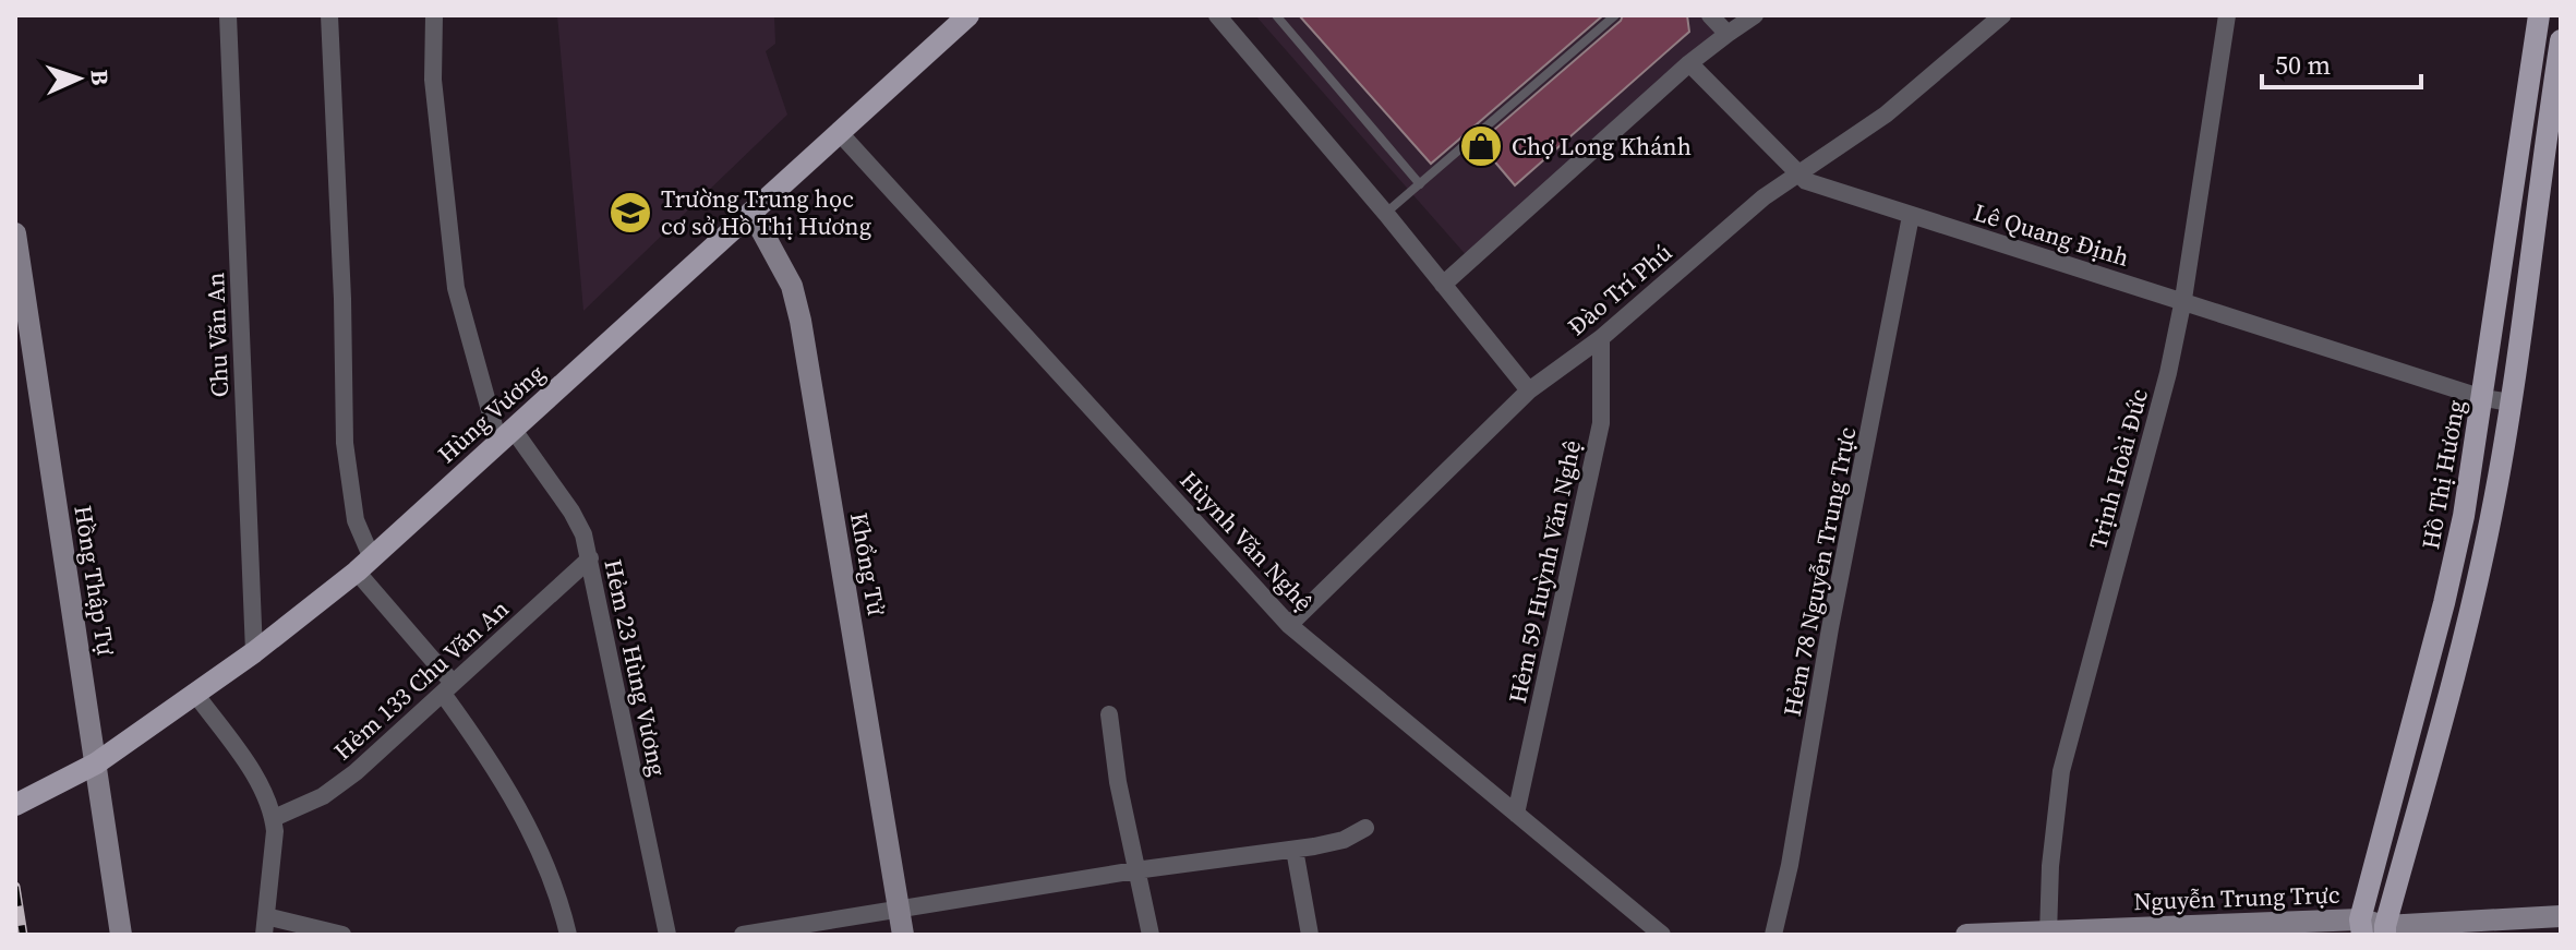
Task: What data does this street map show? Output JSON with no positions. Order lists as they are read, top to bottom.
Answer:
{
  "streets": {
    "main road": ["Hùng Vương", "Hồ Thị Hương"],
    "street": [
      "Lê Quang Định",
      "Đào Trí Phú",
      "Chu Văn An",
      "Trịnh Hoài Đức",
      "Hùynh Văn Nghệ",
      "Khổng Tử",
      "Hẻm 59 Huỳnh Văn Nghệ",
      "Hẻm 78 Nguyễn Trung Trực",
      "Hồng Thập Tự",
      "Hẻm 23 Hùng Vương",
      "Hẻm 133 Chu Văn An",
      "Nguyễn Trung Trực"
    ]
  },
  "crossings": [
    ["Lê Quang Định", "Đào Trí Phú"],
    ["Lê Quang Định", "Trịnh Hoài Đức"],
    ["Lê Quang Định", "Hồ Thị Hương"],
    ["Lê Quang Định", "Hẻm 78 Nguyễn Trung Trực"],
    ["Đào Trí Phú", "Hùynh Văn Nghệ"],
    ["Đào Trí Phú", "Hẻm 59 Huỳnh Văn Nghệ"],
    ["Chu Văn An", "Hùng Vương"],
    ["Hùng Vương", "Hùynh Văn Nghệ"],
    ["Hùng Vương", "Khổng Tử"],
    ["Hùng Vương", "Hồng Thập Tự"],
    ["Hùng Vương", "Hẻm 23 Hùng Vương"],
    ["Trịnh Hoài Đức", "Nguyễn Trung Trực"],
    ["Hồ Thị Hương", "Nguyễn Trung Trực"],
    ["Hùynh Văn Nghệ", "Hẻm 59 Huỳnh Văn Nghệ"],
    ["Hẻm 23 Hùng Vương", "Hẻm 133 Chu Văn An"]
  ],
  "places": {
    "shop": ["Chợ Long Khánh"],
    "school or university": ["Trường Trung học cơ sở Hồ Thị Hương"]
  },
  "scale_bar": "50 m",
  "north": "right"
}
